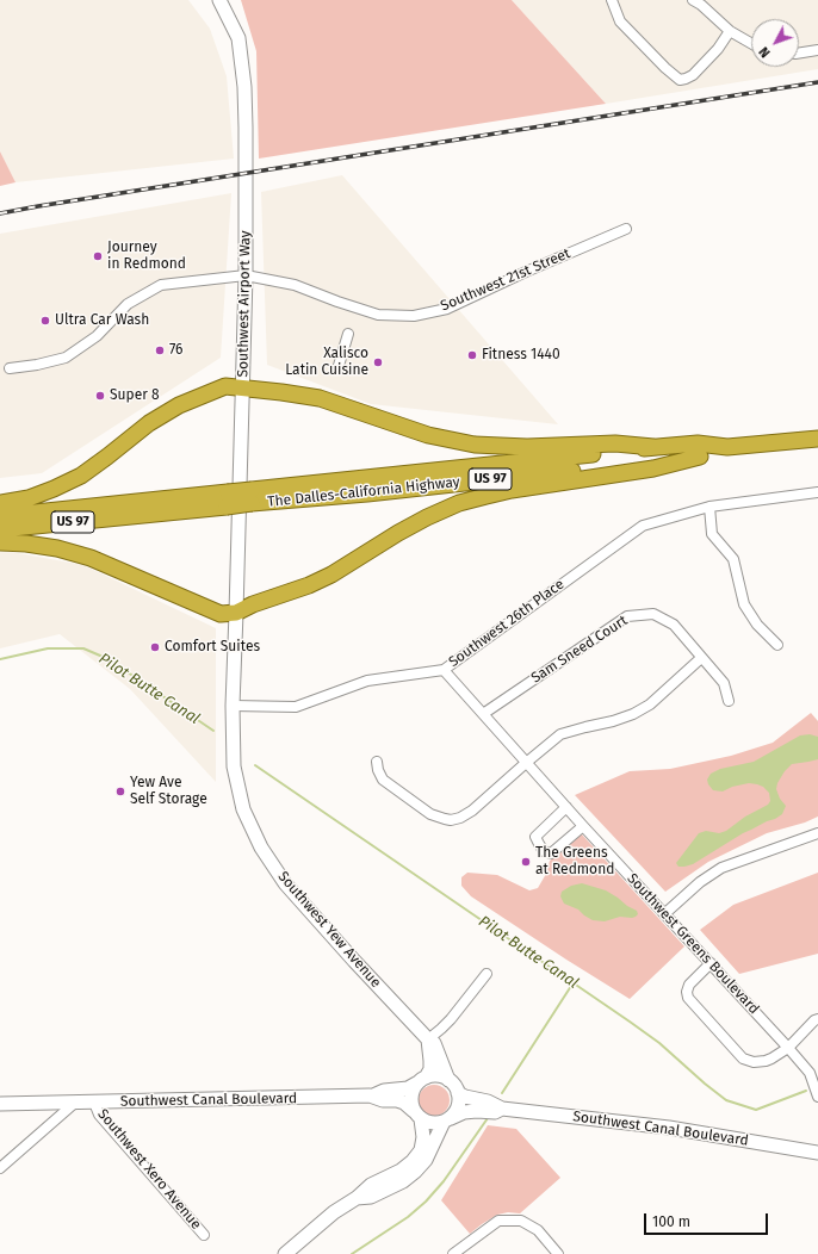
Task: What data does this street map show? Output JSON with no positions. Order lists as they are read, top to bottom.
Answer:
{
  "streets": {
    "highway": ["US 97", "The Dalles-California Highway"],
    "main road": ["Southwest Airport Way", "Southwest Yew Avenue", "Southwest Canal Boulevard"],
    "street": [
      "Southwest 21st Street",
      "Southwest 26th Place",
      "Sam Sneed Court",
      "Southwest Greens Boulevard",
      "Southwest Xero Avenue"
    ]
  },
  "crossings": [
    ["Southwest 21st Street", "Southwest Airport Way"],
    ["Southwest Airport Way", "Southwest Yew Avenue"],
    ["Southwest 26th Place", "Southwest Yew Avenue"],
    ["Southwest 26th Place", "Southwest Greens Boulevard"],
    ["Sam Sneed Court", "Southwest Greens Boulevard"],
    ["Southwest Yew Avenue", "Southwest Canal Boulevard"],
    ["Southwest Canal Boulevard", "Southwest Xero Avenue"]
  ],
  "water": ["Pilot Butte Canal"],
  "places": [
    "Journey in Redmond",
    "Ultra Car Wash",
    "76",
    "Fitness 1440",
    "Xalisco Latin Cuisine",
    "Super 8",
    "Comfort Suites",
    "Yew Ave Self Storage",
    "The Greens at Redmond"
  ],
  "scale_bar": "100 m",
  "north": "bottom left"
}
